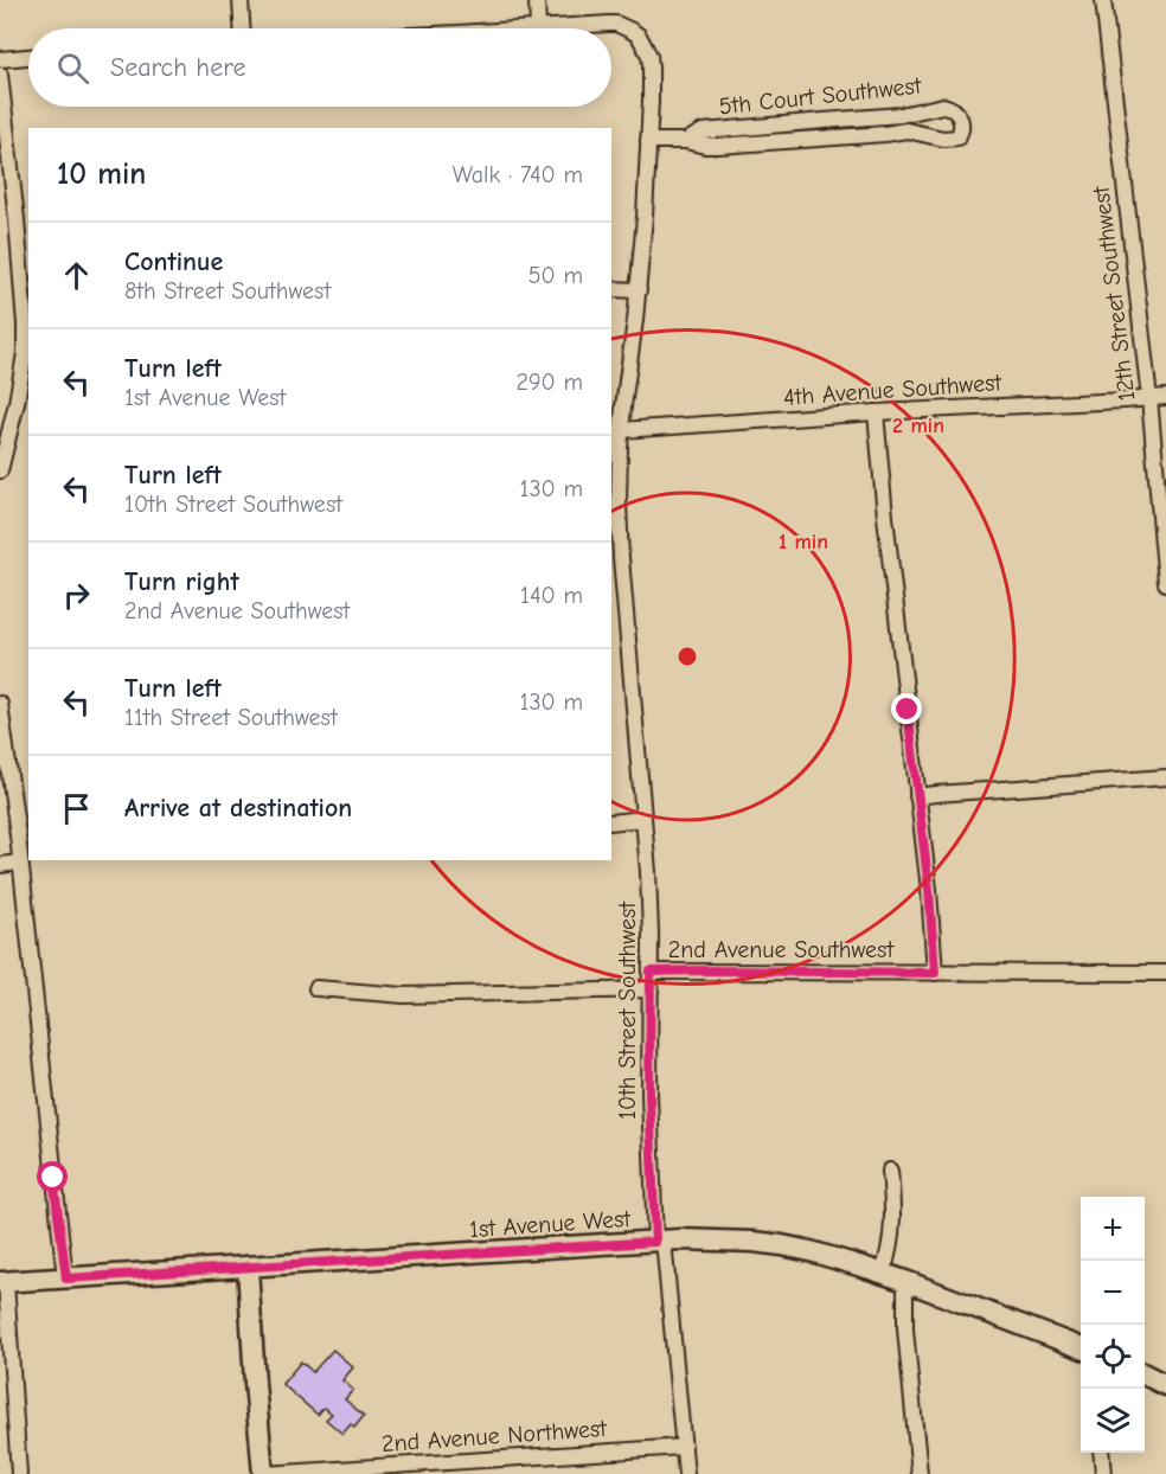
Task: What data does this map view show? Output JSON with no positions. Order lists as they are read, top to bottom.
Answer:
{
  "streets": {
    "street": [
      "5th Court Southwest",
      "12th Street Southwest",
      "4th Avenue Southwest",
      "2nd Avenue Southwest",
      "10th Street Southwest",
      "1st Avenue West",
      "2nd Avenue Northwest"
    ]
  },
  "crossings": [
    ["5th Court Southwest", "10th Street Southwest"],
    ["12th Street Southwest", "4th Avenue Southwest"],
    ["4th Avenue Southwest", "10th Street Southwest"],
    ["2nd Avenue Southwest", "10th Street Southwest"],
    ["10th Street Southwest", "1st Avenue West"],
    ["10th Street Southwest", "2nd Avenue Northwest"]
  ],
  "page": {
    "search": "Search here",
    "heading": ["10 min", "Walk · 740 m"],
    "list": [
      ["Continue", "8th Street Southwest", "50 m"],
      ["Turn left", "1st Avenue West", "290 m"],
      ["Turn left", "10th Street Southwest", "130 m"],
      ["Turn right", "2nd Avenue Southwest", "140 m"],
      ["Turn left", "11th Street Southwest", "130 m"],
      "Arrive at destination"
    ],
    "map_buttons": ["+", "−"]
  },
  "rings": ["2 min", "1 min"]
}
